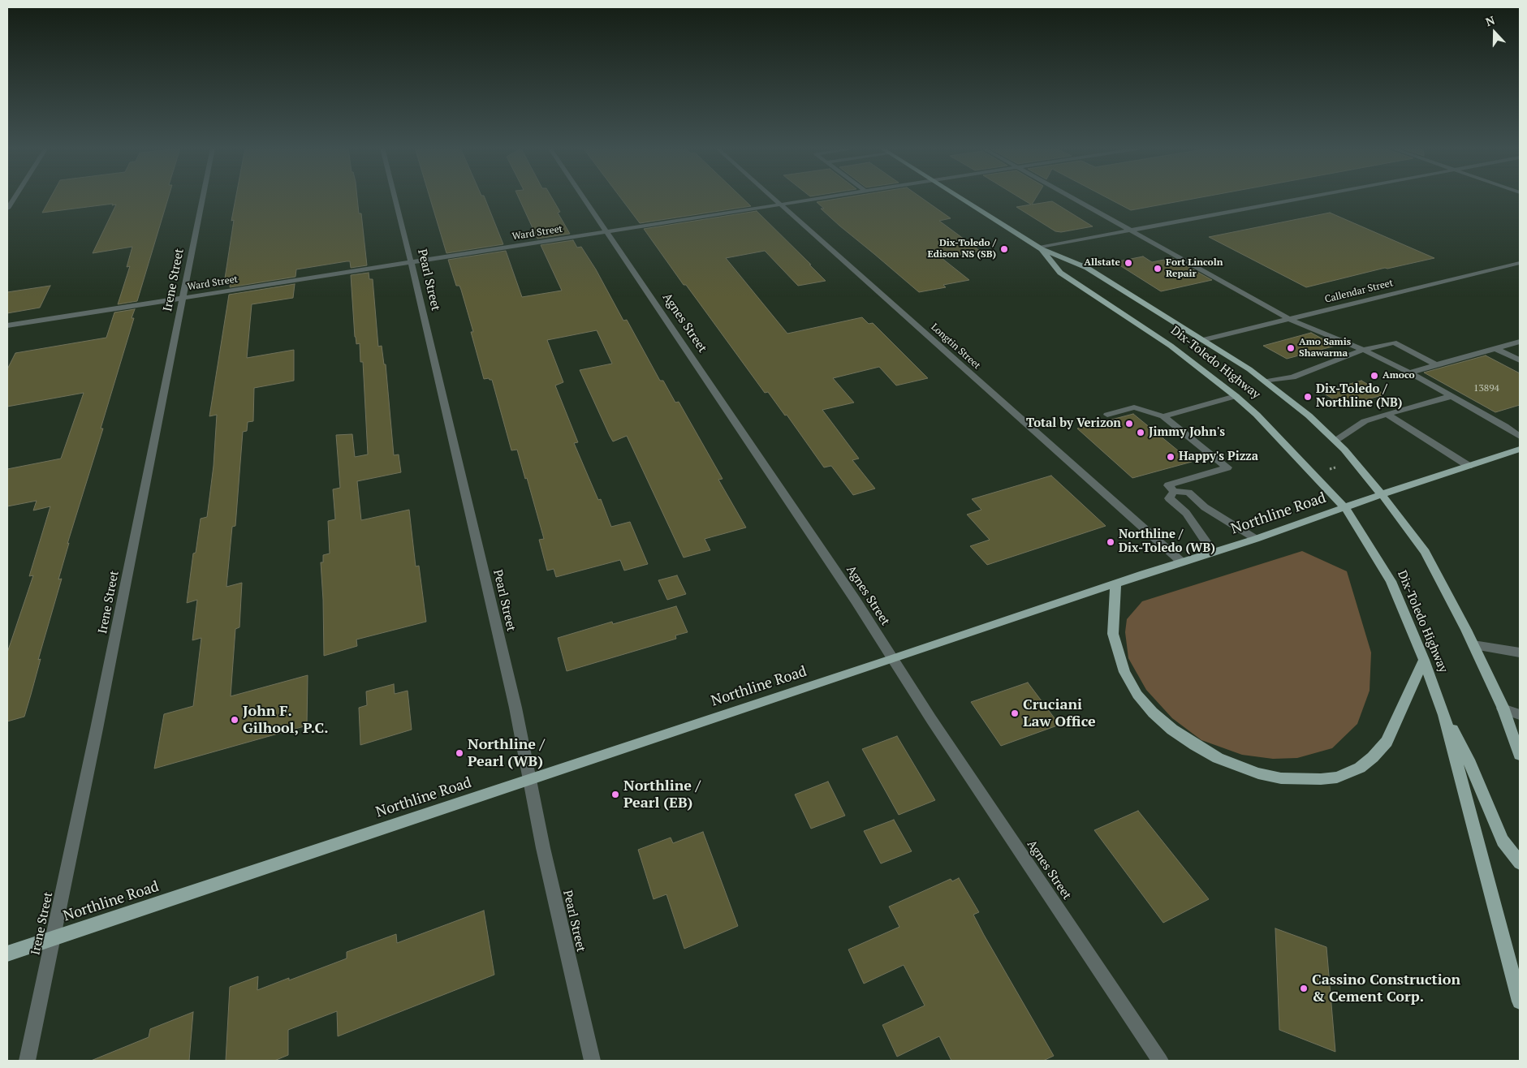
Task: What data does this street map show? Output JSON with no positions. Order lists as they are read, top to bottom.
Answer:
{
  "streets": {
    "main road": ["Dix-Toledo Highway", "Northline Road"],
    "street": [
      "Ward Street",
      "Irene Street",
      "Pearl Street",
      "Callendar Street",
      "Agnes Street",
      "Longtin Street"
    ]
  },
  "crossings": [
    ["Ward Street", "Irene Street"],
    ["Ward Street", "Pearl Street"],
    ["Ward Street", "Agnes Street"],
    ["Ward Street", "Longtin Street"],
    ["Irene Street", "Northline Road"],
    ["Pearl Street", "Northline Road"],
    ["Callendar Street", "Dix-Toledo Highway"],
    ["Agnes Street", "Northline Road"],
    ["Longtin Street", "Northline Road"],
    ["Dix-Toledo Highway", "Northline Road"]
  ],
  "places": [
    "Dix-Toledo / Edison NS (SB)",
    "Allstate",
    "Fort Lincoln Repair",
    "Amo Samis Shawarma",
    "Amoco",
    "Dix-Toledo / Northline (NB)",
    "Total by Verizon",
    "Jimmy John's",
    "Happy's Pizza",
    "Northline / Dix-Toledo (WB)",
    "Cruciani Law Office",
    "John F. Gilhool, P.C.",
    "Northline / Pearl (WB)",
    "Northline / Pearl (EB)",
    "Cassino Construction & Cement Corp."
  ],
  "house_numbers": ["13894"],
  "north": "top"
}
